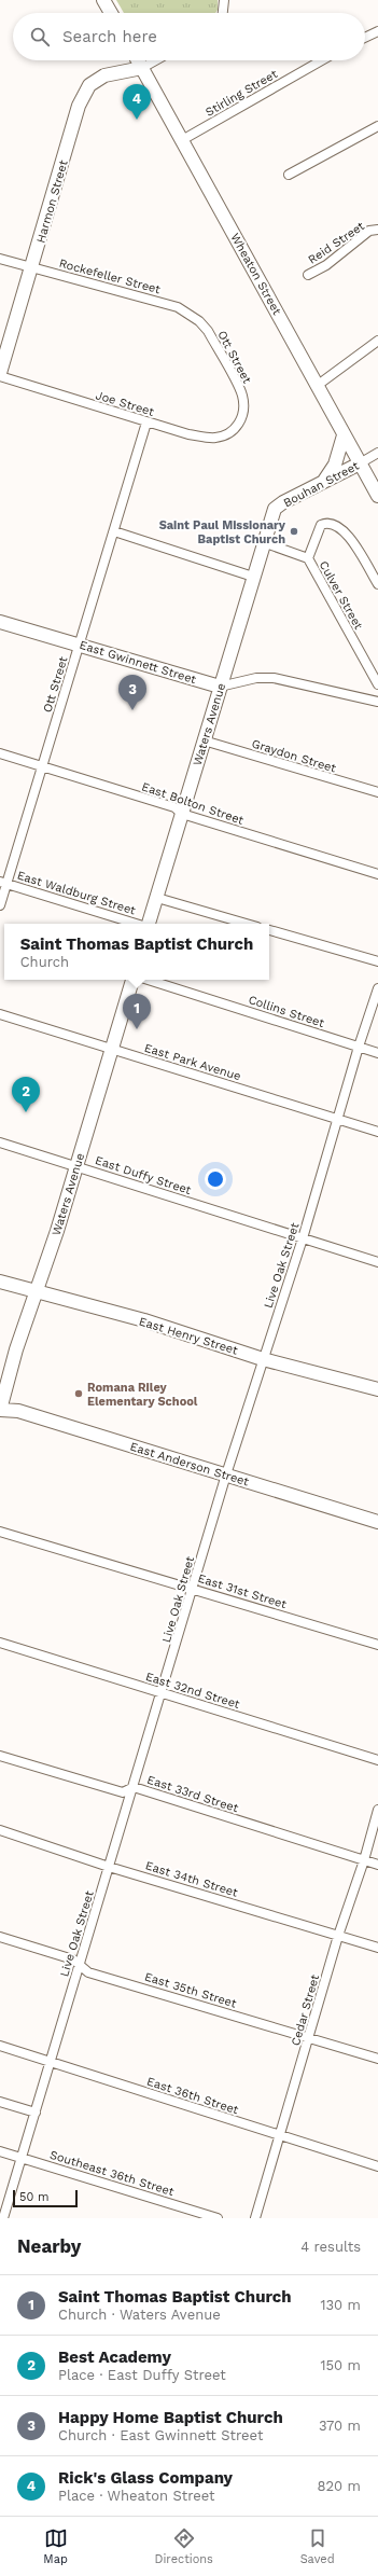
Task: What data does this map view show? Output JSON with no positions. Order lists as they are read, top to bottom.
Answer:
{
  "streets": {
    "main road": [
      "Harmon Street",
      "Wheaton Street",
      "Bouhan Street",
      "East Gwinnett Street",
      "Waters Avenue",
      "East Henry Street",
      "East Anderson Street"
    ],
    "street": [
      "Stirling Street",
      "Reid Street",
      "Rockefeller Street",
      "Ott Street",
      "Joe Street",
      "Culver Street",
      "Graydon Street",
      "East Bolton Street",
      "East Waldburg Street",
      "Collins Street",
      "East Park Avenue",
      "East Duffy Street",
      "Live Oak Street",
      "East 31st Street",
      "East 32nd Street",
      "East 33rd Street",
      "East 34th Street",
      "East 35th Street",
      "Cedar Street",
      "East 36th Street",
      "Southeast 36th Street"
    ]
  },
  "crossings": [
    ["Stirling Street", "Wheaton Street"],
    ["Harmon Street", "Wheaton Street"],
    ["Harmon Street", "Rockefeller Street"],
    ["Harmon Street", "Joe Street"],
    ["Wheaton Street", "Bouhan Street"],
    ["Rockefeller Street", "Ott Street"],
    ["Ott Street", "Joe Street"],
    ["Ott Street", "East Gwinnett Street"],
    ["Ott Street", "East Bolton Street"],
    ["Ott Street", "East Waldburg Street"],
    ["Bouhan Street", "Waters Avenue"],
    ["Culver Street", "Waters Avenue"],
    ["East Gwinnett Street", "Waters Avenue"],
    ["Waters Avenue", "Graydon Street"],
    ["Waters Avenue", "East Bolton Street"],
    ["Waters Avenue", "East Park Avenue"],
    ["Waters Avenue", "East Duffy Street"],
    ["Waters Avenue", "East Henry Street"],
    ["Waters Avenue", "East Anderson Street"],
    ["Collins Street", "Live Oak Street"],
    ["East Park Avenue", "Live Oak Street"],
    ["East Duffy Street", "Live Oak Street"],
    ["Live Oak Street", "East Henry Street"],
    ["Live Oak Street", "East Anderson Street"],
    ["Live Oak Street", "East 31st Street"],
    ["Live Oak Street", "East 32nd Street"],
    ["Live Oak Street", "East 33rd Street"],
    ["Live Oak Street", "East 34th Street"],
    ["Live Oak Street", "East 35th Street"],
    ["Live Oak Street", "East 36th Street"],
    ["Live Oak Street", "Southeast 36th Street"],
    ["East 33rd Street", "Cedar Street"],
    ["East 34th Street", "Cedar Street"],
    ["East 35th Street", "Cedar Street"],
    ["Cedar Street", "East 36th Street"]
  ],
  "places": ["Saint Paul Missionary Baptist Church", "Romana Riley Elementary School"],
  "scale_bar": "50 m",
  "page": {
    "search": "Search here",
    "pins": [
      "4",
      "3",
      "1",
      "2"
    ],
    "popup": ["Saint Thomas Baptist Church", "Church"],
    "scale": "50 m",
    "heading": ["Nearby", "4 results"],
    "list": [
      {
        "mark": "1",
        "name": "Saint Thomas Baptist Church",
        "note": "Church · Waters Avenue",
        "value": "130 m"
      },
      {
        "mark": "2",
        "name": "Best Academy",
        "note": "Place · East Duffy Street",
        "value": "150 m"
      },
      {
        "mark": "3",
        "name": "Happy Home Baptist Church",
        "note": "Church · East Gwinnett Street",
        "value": "370 m"
      },
      {
        "mark": "4",
        "name": "Rick's Glass Company",
        "note": "Place · Wheaton Street",
        "value": "820 m"
      }
    ],
    "nav": ["Map", "Directions", "Saved"]
  }
}
